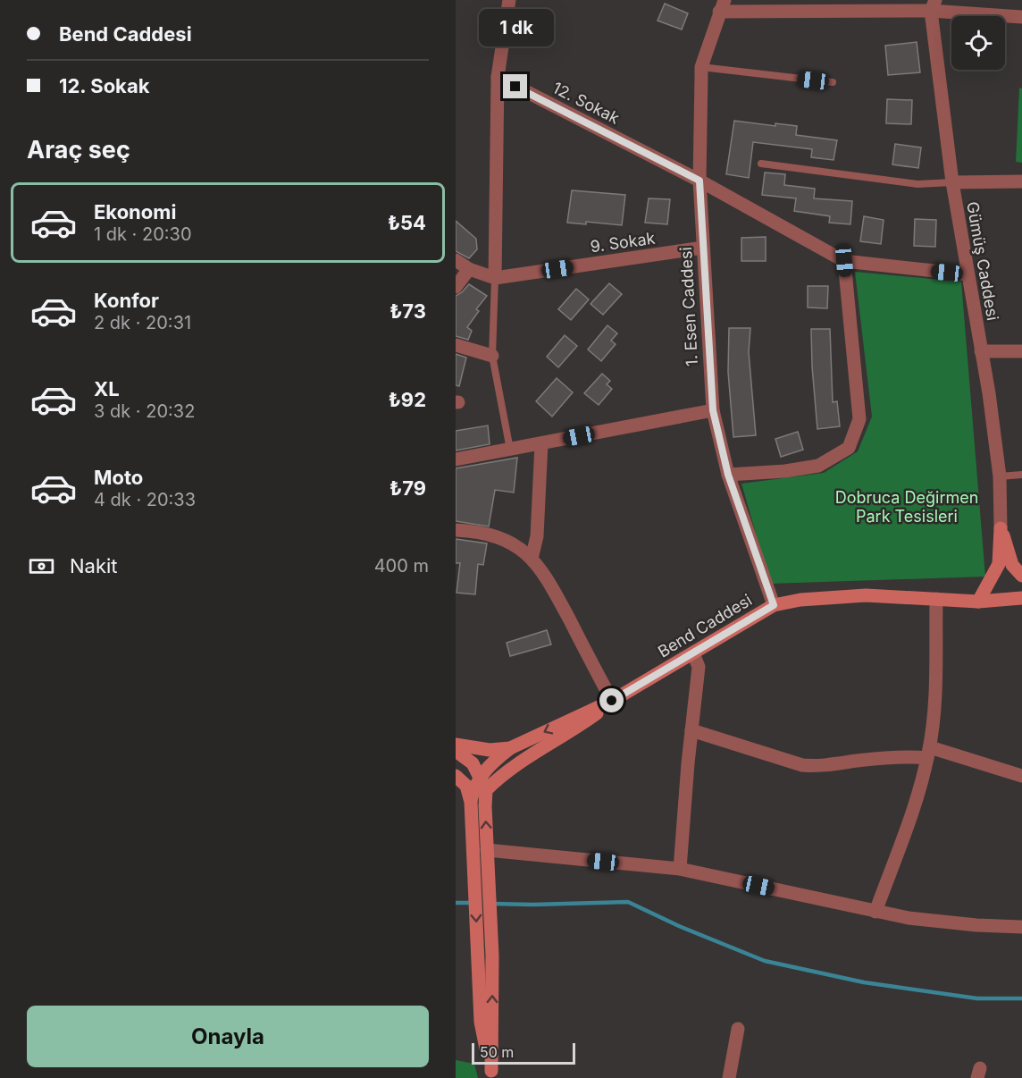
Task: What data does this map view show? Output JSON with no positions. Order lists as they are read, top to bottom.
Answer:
{
  "streets": {
    "main road": ["Bend Caddesi"],
    "street": [
      "12. Sokak",
      "9. Sokak",
      "Gümüş Caddesi",
      "1. Esen Caddesi"
    ]
  },
  "crossings": [
    ["12. Sokak", "1. Esen Caddesi"],
    ["9. Sokak", "1. Esen Caddesi"],
    ["1. Esen Caddesi", "Bend Caddesi"]
  ],
  "parks": ["Dobruca Değirmen Park Tesisleri"],
  "scale_bar": "50 m",
  "page": {
    "banner": ["Bend Caddesi", "12. Sokak"],
    "bubble": "1 dk",
    "heading": "Araç seç",
    "list": [
      {
        "name": "Ekonomi",
        "note": "1 dk · 20:30",
        "value": "₺54"
      },
      {
        "name": "Konfor",
        "note": "2 dk · 20:31",
        "value": "₺73"
      },
      {
        "name": "XL",
        "note": "3 dk · 20:32",
        "value": "₺92"
      },
      {
        "name": "Moto",
        "note": "4 dk · 20:33",
        "value": "₺79"
      }
    ],
    "pay": ["Nakit", "400 m"],
    "buttons": "Onayla",
    "scale": "50 m"
  }
}
